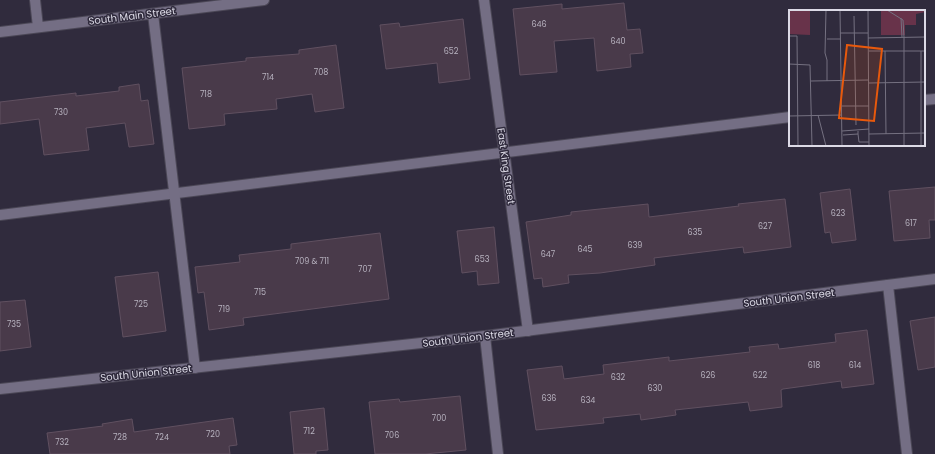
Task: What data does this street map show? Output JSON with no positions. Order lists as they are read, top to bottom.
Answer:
{
  "streets": {
    "street": ["South Main Street", "East King Street", "South Union Street"]
  },
  "crossings": [
    ["East King Street", "South Union Street"]
  ],
  "house_numbers": [
    "646",
    "640",
    "652",
    "708",
    "714",
    "718",
    "730",
    "623",
    "617",
    "627",
    "635",
    "639",
    "645",
    "647",
    "653",
    "709 & 711",
    "707",
    "715",
    "725",
    "719",
    "735",
    "618",
    "614",
    "626",
    "622",
    "632",
    "630",
    "636",
    "634",
    "700",
    "712",
    "720",
    "706",
    "728",
    "724",
    "732"
  ]
}
